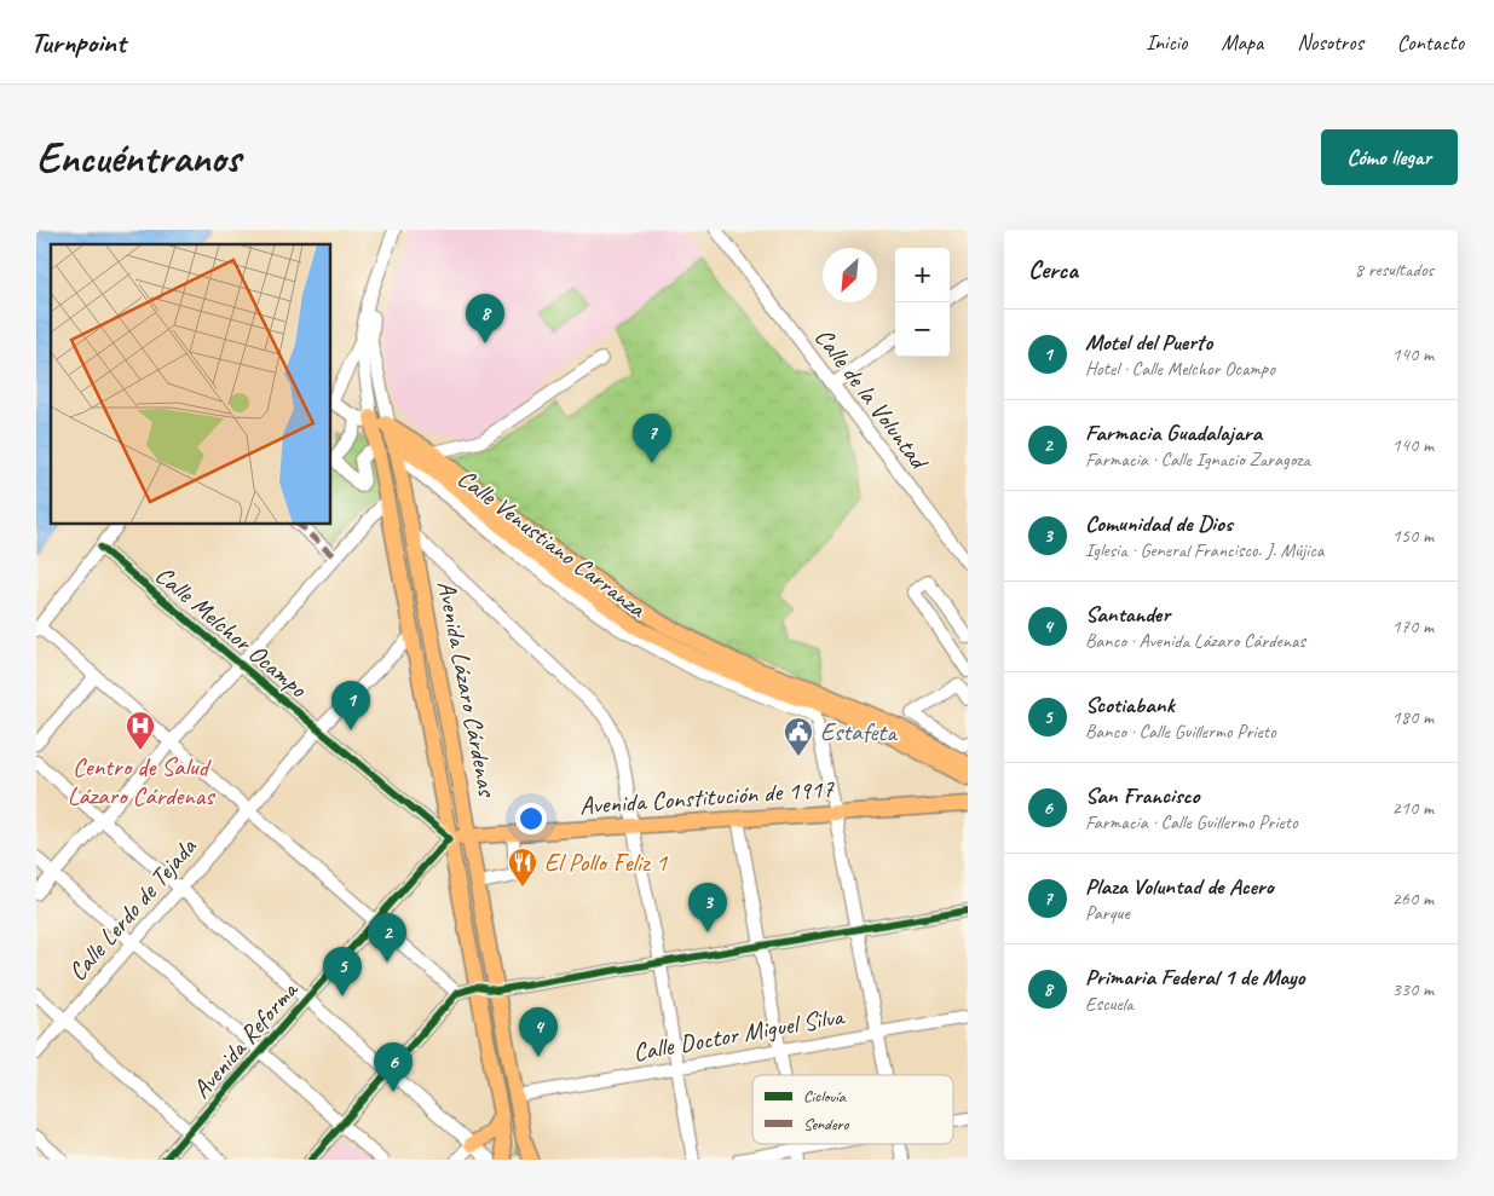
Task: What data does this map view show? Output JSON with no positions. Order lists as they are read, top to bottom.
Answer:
{
  "streets": {
    "main road": ["Calle Venustiano Carranza", "Avenida Lázaro Cárdenas", "Avenida Constitución de 1917"],
    "street": [
      "Calle de la Voluntad",
      "Calle Melchor Ocampo",
      "Calle Lerdo de Tejada",
      "Calle Doctor Miguel Silva",
      "Avenida Reforma"
    ]
  },
  "crossings": [
    ["Calle Venustiano Carranza", "Avenida Lázaro Cárdenas"],
    ["Calle Melchor Ocampo", "Avenida Lázaro Cárdenas"],
    ["Calle Melchor Ocampo", "Avenida Constitución de 1917"],
    ["Calle Melchor Ocampo", "Calle Lerdo de Tejada"],
    ["Calle Melchor Ocampo", "Avenida Reforma"],
    ["Avenida Lázaro Cárdenas", "Avenida Constitución de 1917"],
    ["Avenida Lázaro Cárdenas", "Calle Lerdo de Tejada"],
    ["Avenida Lázaro Cárdenas", "Calle Doctor Miguel Silva"],
    ["Avenida Lázaro Cárdenas", "Avenida Reforma"],
    ["Avenida Constitución de 1917", "Avenida Reforma"]
  ],
  "places": {
    "hospital": ["Centro de Salud Lázaro Cárdenas"],
    "public building": ["Estafeta"],
    "restaurant": ["El Pollo Feliz 1"]
  },
  "legend": ["Ciclovía", "Sendero"],
  "north": "bottom left",
  "page": {
    "header": "Turnpoint",
    "nav": [
      "Inicio",
      "Mapa",
      "Nosotros",
      "Contacto"
    ],
    "buttons": "Cómo llegar",
    "title": "Encuéntranos",
    "heading": ["Cerca", "8 resultados"],
    "map_buttons": ["+", "−"],
    "pins": [
      "8",
      "7",
      "1",
      "3",
      "2",
      "5",
      "4",
      "6"
    ],
    "list": [
      {
        "mark": "1",
        "name": "Motel del Puerto",
        "note": "Hotel · Calle Melchor Ocampo",
        "value": "140 m"
      },
      {
        "mark": "2",
        "name": "Farmacia Guadalajara",
        "note": "Farmacia · Calle Ignacio Zaragoza",
        "value": "140 m"
      },
      {
        "mark": "3",
        "name": "Comunidad de Dios",
        "note": "Iglesia · General Francisco. J. Mújica",
        "value": "150 m"
      },
      {
        "mark": "4",
        "name": "Santander",
        "note": "Banco · Avenida Lázaro Cárdenas",
        "value": "170 m"
      },
      {
        "mark": "5",
        "name": "Scotiabank",
        "note": "Banco · Calle Guillermo Prieto",
        "value": "180 m"
      },
      {
        "mark": "6",
        "name": "San Francisco",
        "note": "Farmacia · Calle Guillermo Prieto",
        "value": "210 m"
      },
      {
        "mark": "7",
        "name": "Plaza Voluntad de Acero",
        "note": "Parque",
        "value": "260 m"
      },
      {
        "mark": "8",
        "name": "Primaria Federal 1 de Mayo",
        "note": "Escuela",
        "value": "330 m"
      }
    ]
  }
}
